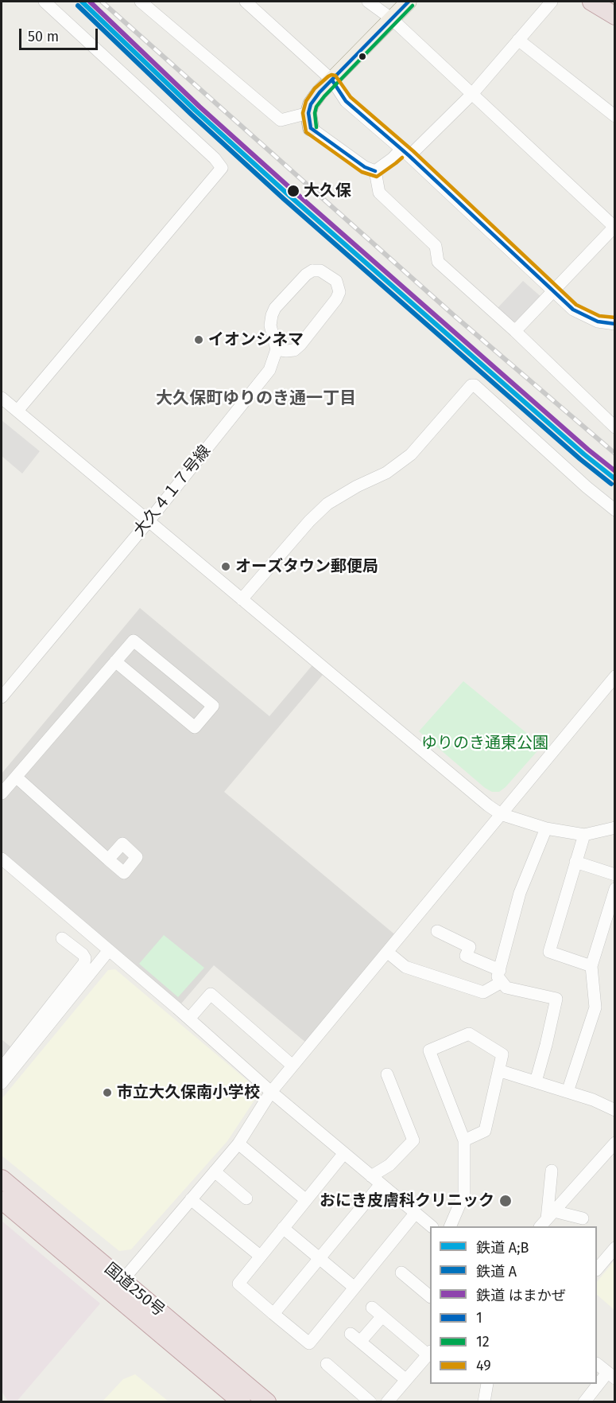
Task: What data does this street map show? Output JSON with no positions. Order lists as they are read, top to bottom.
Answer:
{
  "streets": {
    "highway": ["国道250号"],
    "street": ["大久４１７号線"]
  },
  "districts": ["大久保町ゆりのき通一丁目"],
  "parks": ["ゆりのき通東公園"],
  "places": [
    "大久保",
    "イオンシネマ",
    "オーズタウン郵便局",
    "市立大久保南小学校",
    "おにき皮膚科クリニック"
  ],
  "lines": [
    "rail line A;B",
    "rail line はまかぜ",
    "transit line 1",
    "rail line A",
    "transit line 12",
    "transit line 49"
  ],
  "legend": [
    "鉄道 A;B",
    "鉄道 A",
    "鉄道 はまかぜ",
    "1",
    "12",
    "49"
  ],
  "scale_bar": "50 m"
}
